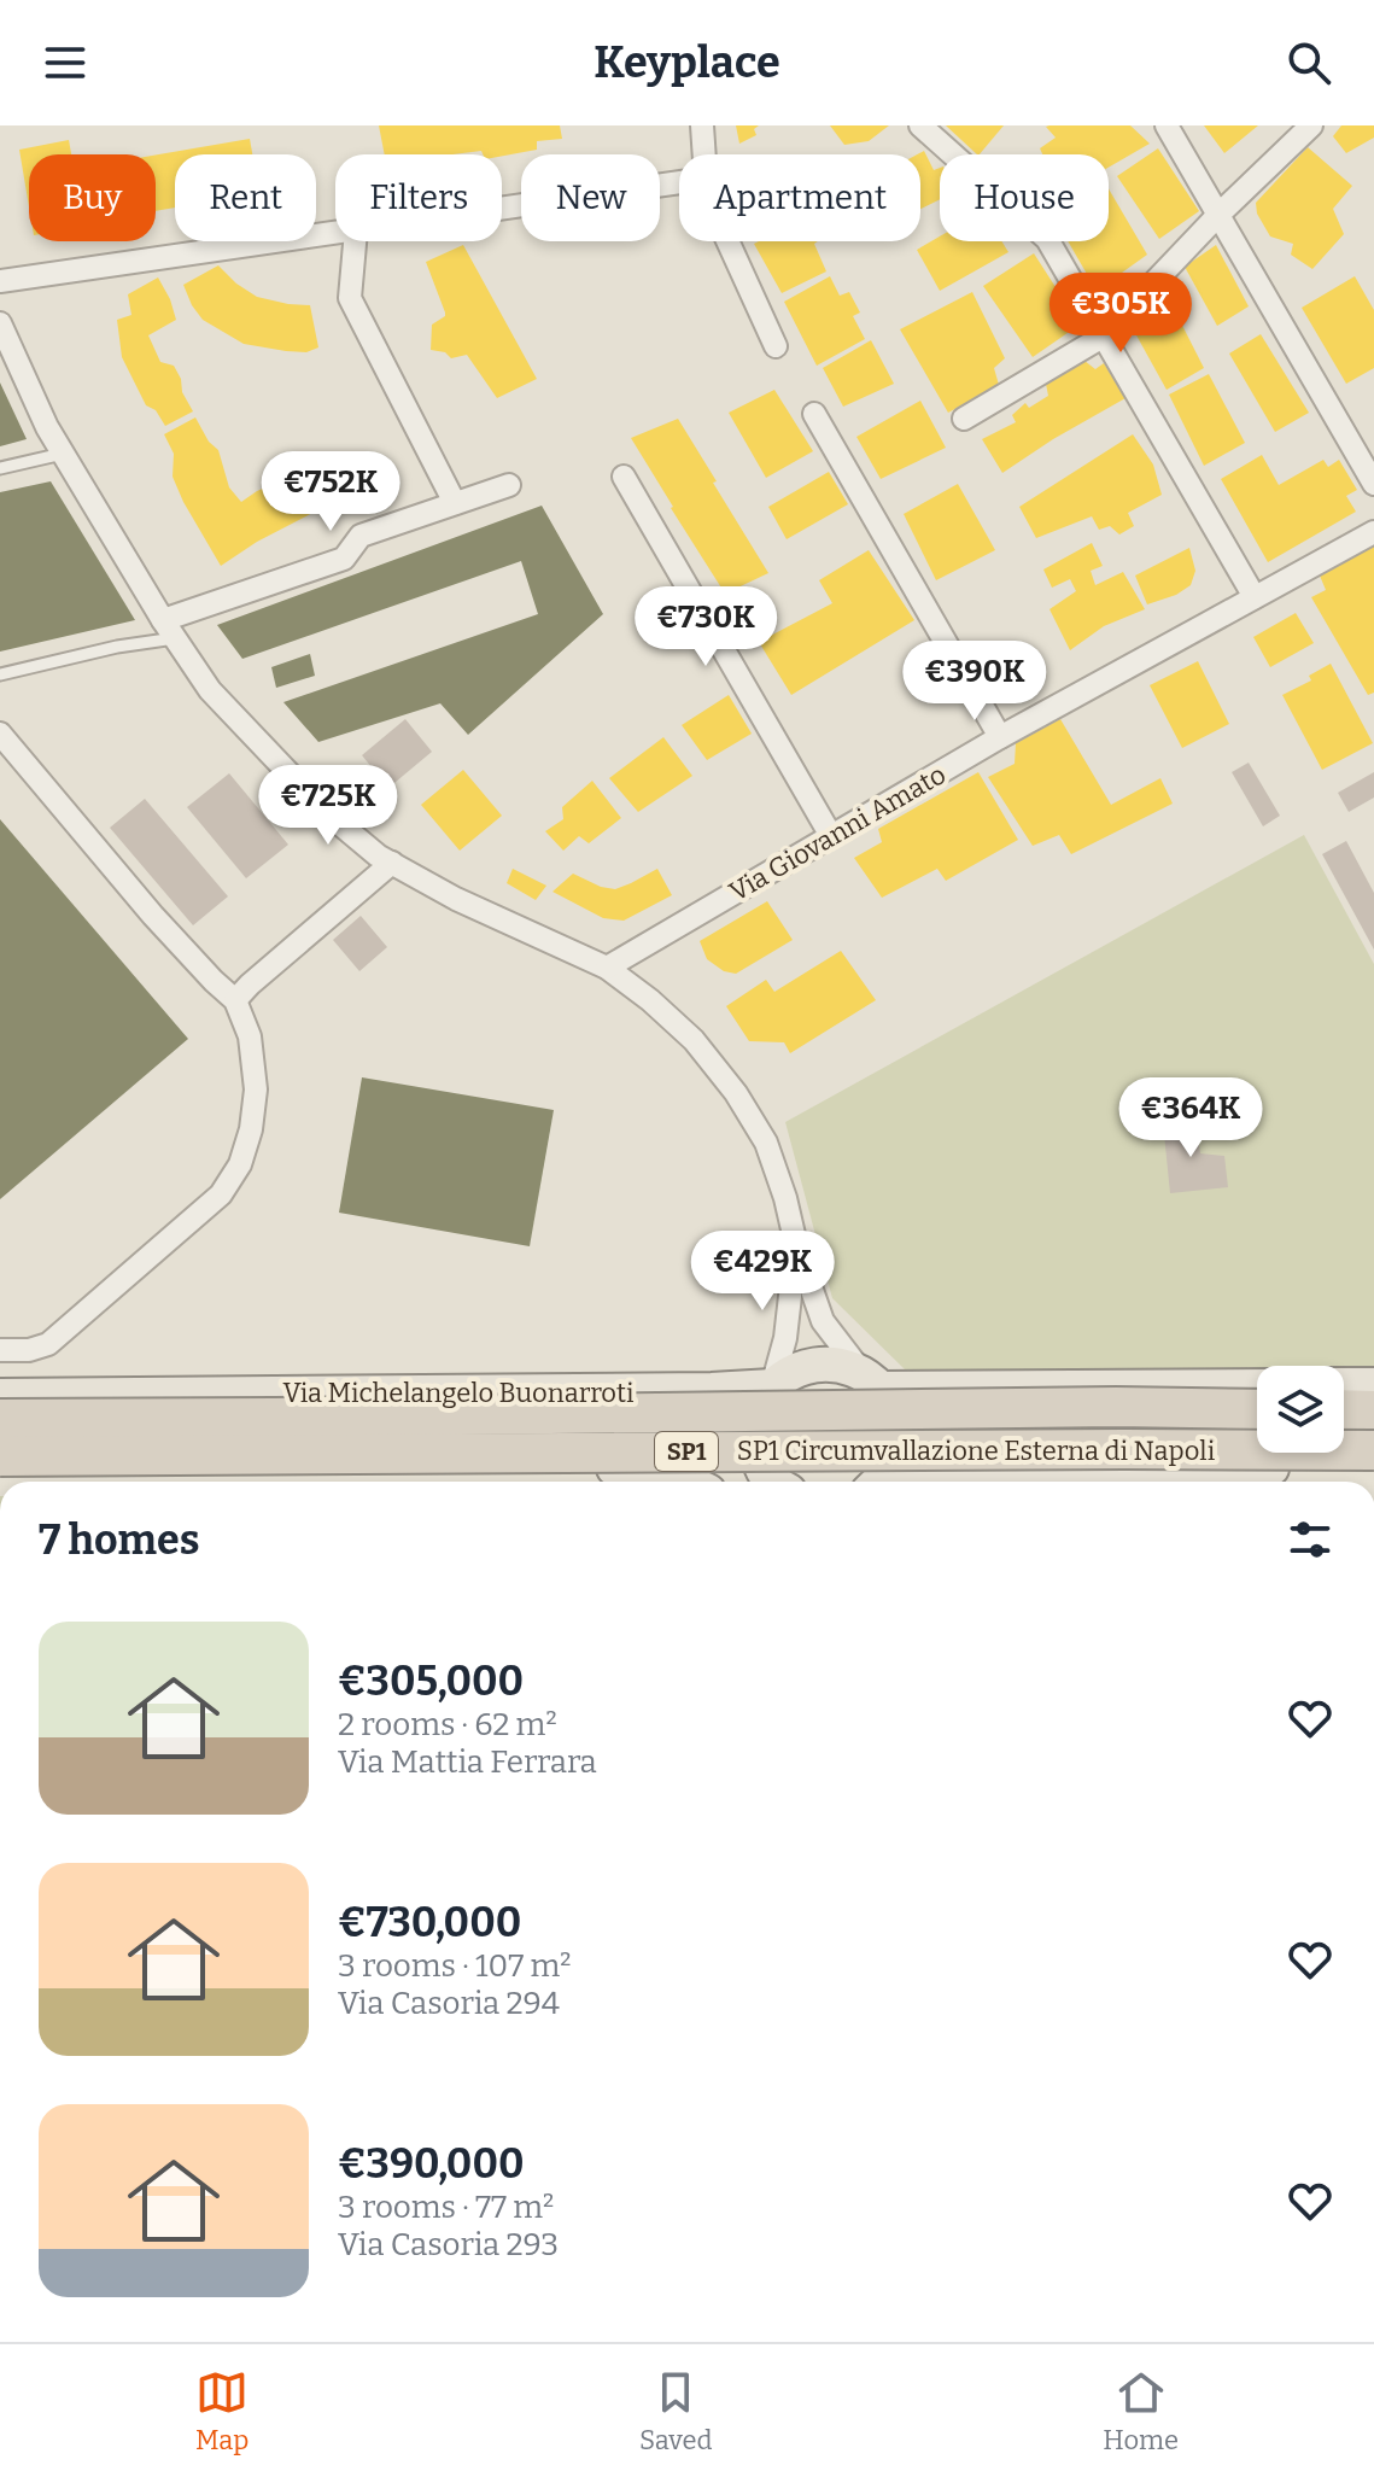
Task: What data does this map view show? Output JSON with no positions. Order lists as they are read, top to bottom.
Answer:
{
  "streets": {
    "highway": ["SP1 Circumvallazione Esterna di Napoli", "SP1"],
    "main road": ["Via Michelangelo Buonarroti"],
    "street": ["Via Giovanni Amato"]
  },
  "page": {
    "header": "Keyplace",
    "chip": [
      "Buy",
      "Rent",
      "Filters",
      "New",
      "Apartment",
      "House"
    ],
    "price": [
      "€305K",
      "€752K",
      "€730K",
      "€390K",
      "€725K",
      "€364K",
      "€429K"
    ],
    "heading": "7 homes",
    "list": [
      {
        "name": "€305,000",
        "note": "2 rooms · 62 m² · Via Mattia Ferrara"
      },
      {
        "name": "€730,000",
        "note": "3 rooms · 107 m² · Via Casoria 294"
      },
      {
        "name": "€390,000",
        "note": "3 rooms · 77 m² · Via Casoria 293"
      }
    ],
    "tabs": ["Map", "Saved", "Home"]
  }
}
